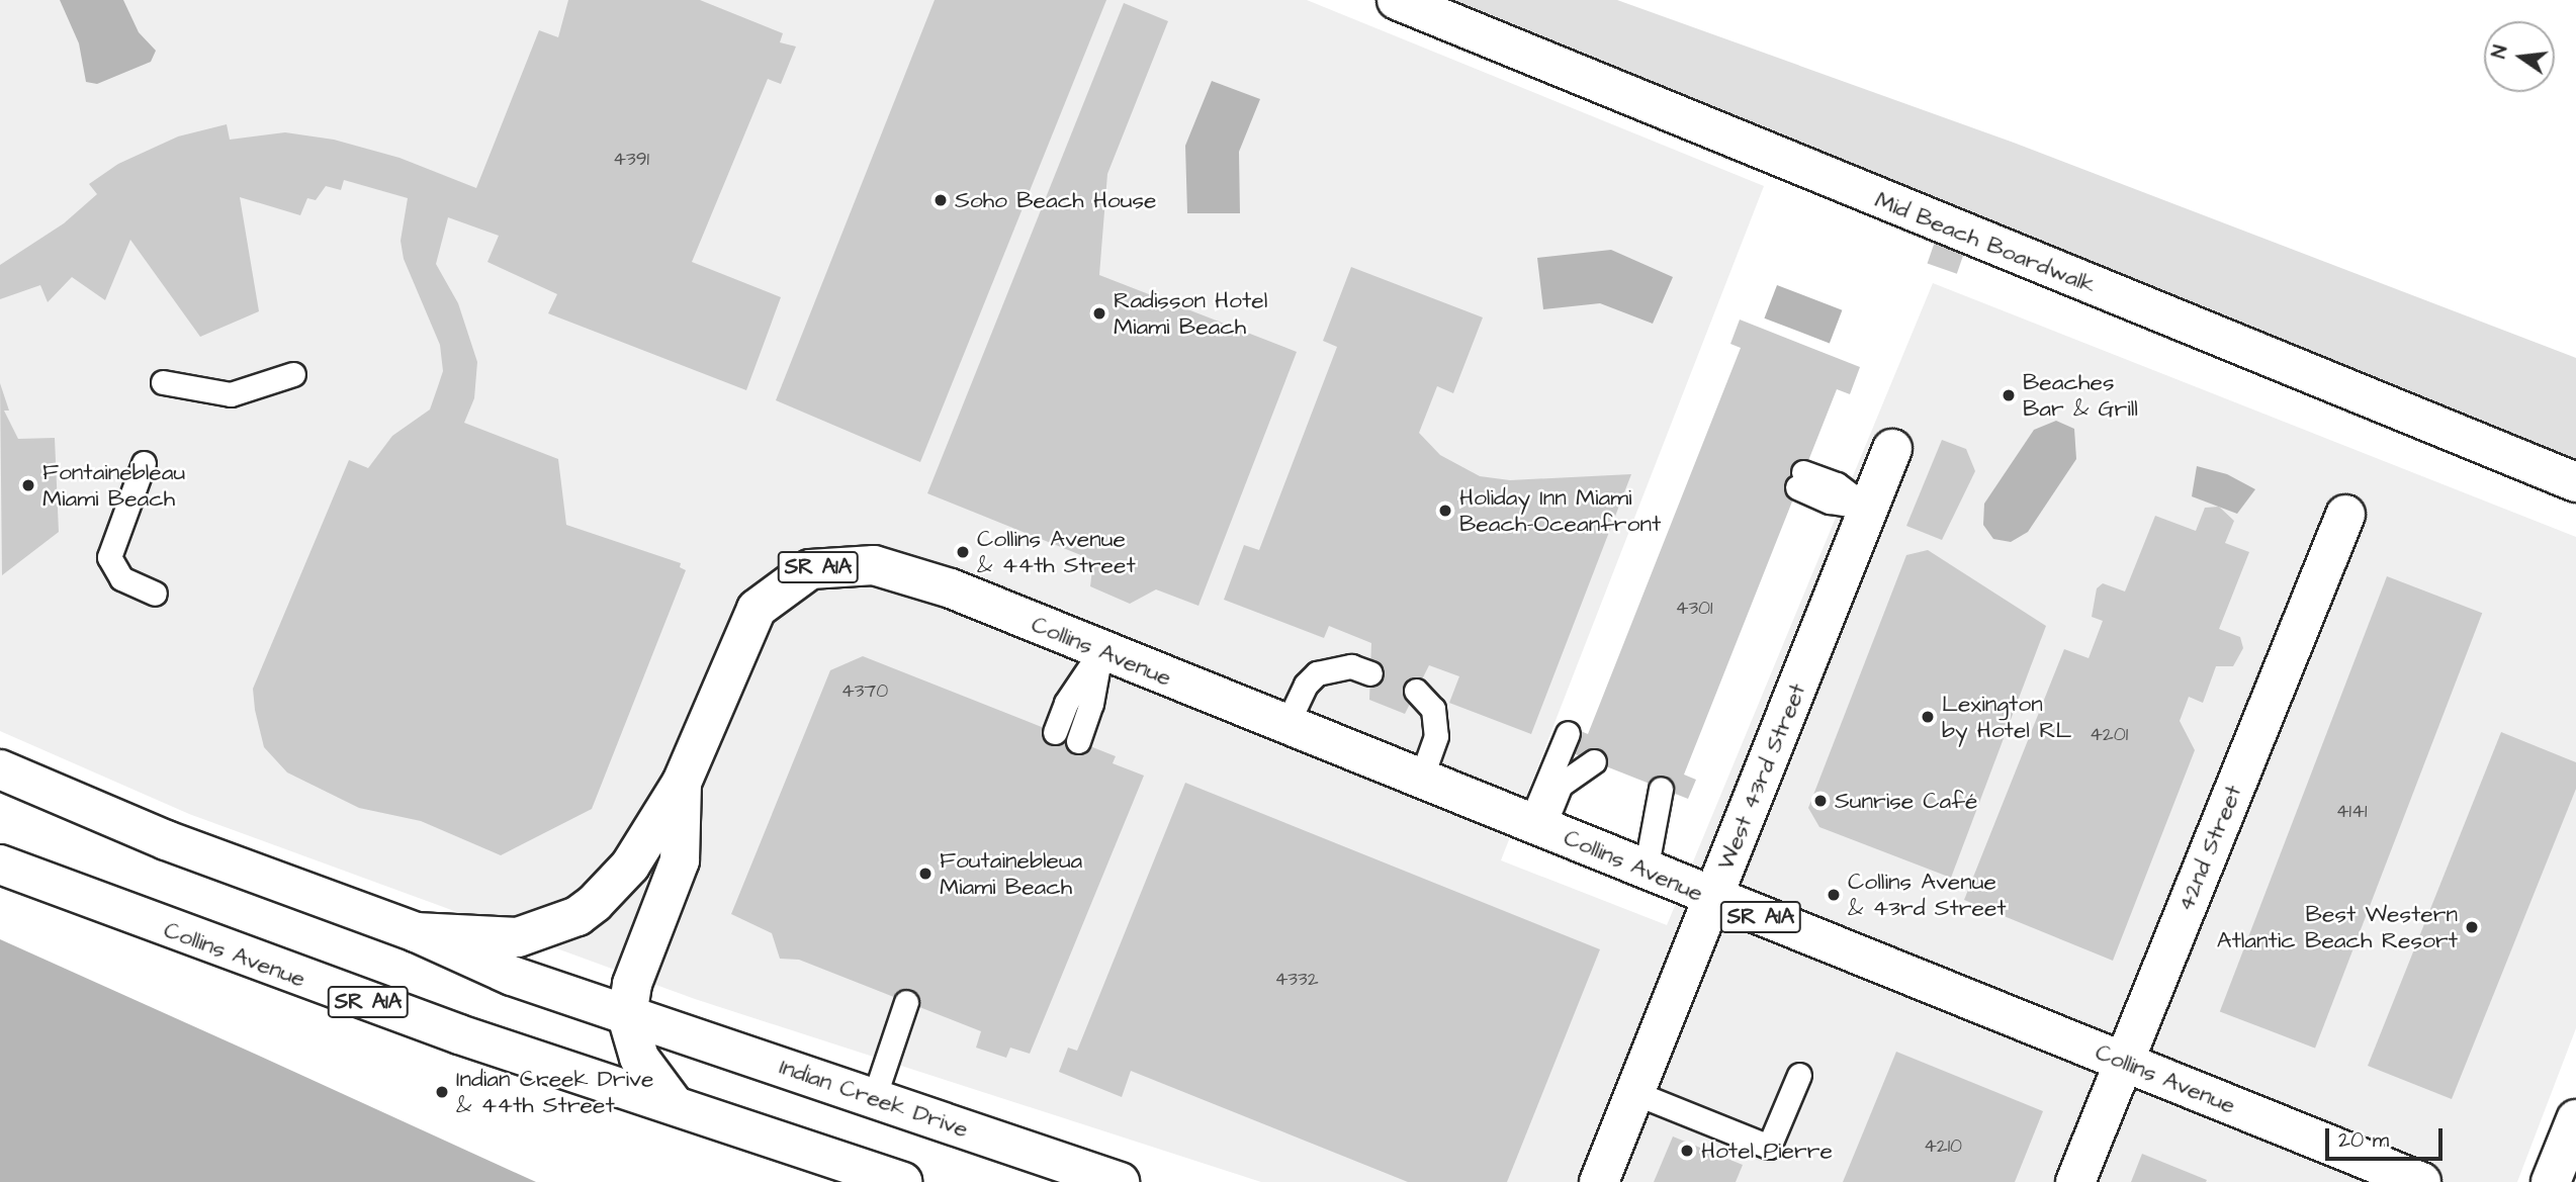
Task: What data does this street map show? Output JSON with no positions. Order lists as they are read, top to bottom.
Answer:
{
  "streets": {
    "main road": [
      "Mid Beach Boardwalk",
      "SR A1A",
      "Collins Avenue",
      "West 43rd Street",
      "42nd Street",
      "Indian Creek Drive"
    ]
  },
  "crossings": [
    ["SR A1A", "Collins Avenue"],
    ["Collins Avenue", "West 43rd Street"],
    ["Collins Avenue", "42nd Street"]
  ],
  "places": [
    "Soho Beach House",
    "Radisson Hotel Miami Beach",
    "Beaches Bar & Grill",
    "Fontainebleau Miami Beach",
    "Holiday Inn Miami Beach-Oceanfront",
    "Collins Avenue & 44th Street",
    "Lexington by Hotel RL",
    "Sunrise Café",
    "Foutainebleua Miami Beach",
    "Collins Avenue & 43rd Street",
    "Best Western Atlantic Beach Resort",
    "Indian Creek Drive & 44th Street",
    "Hotel Pierre"
  ],
  "house_numbers": [
    "4391",
    "4301",
    "4370",
    "4201",
    "4141",
    "4332",
    "4210"
  ],
  "scale_bar": "20 m",
  "north": "left"
}
